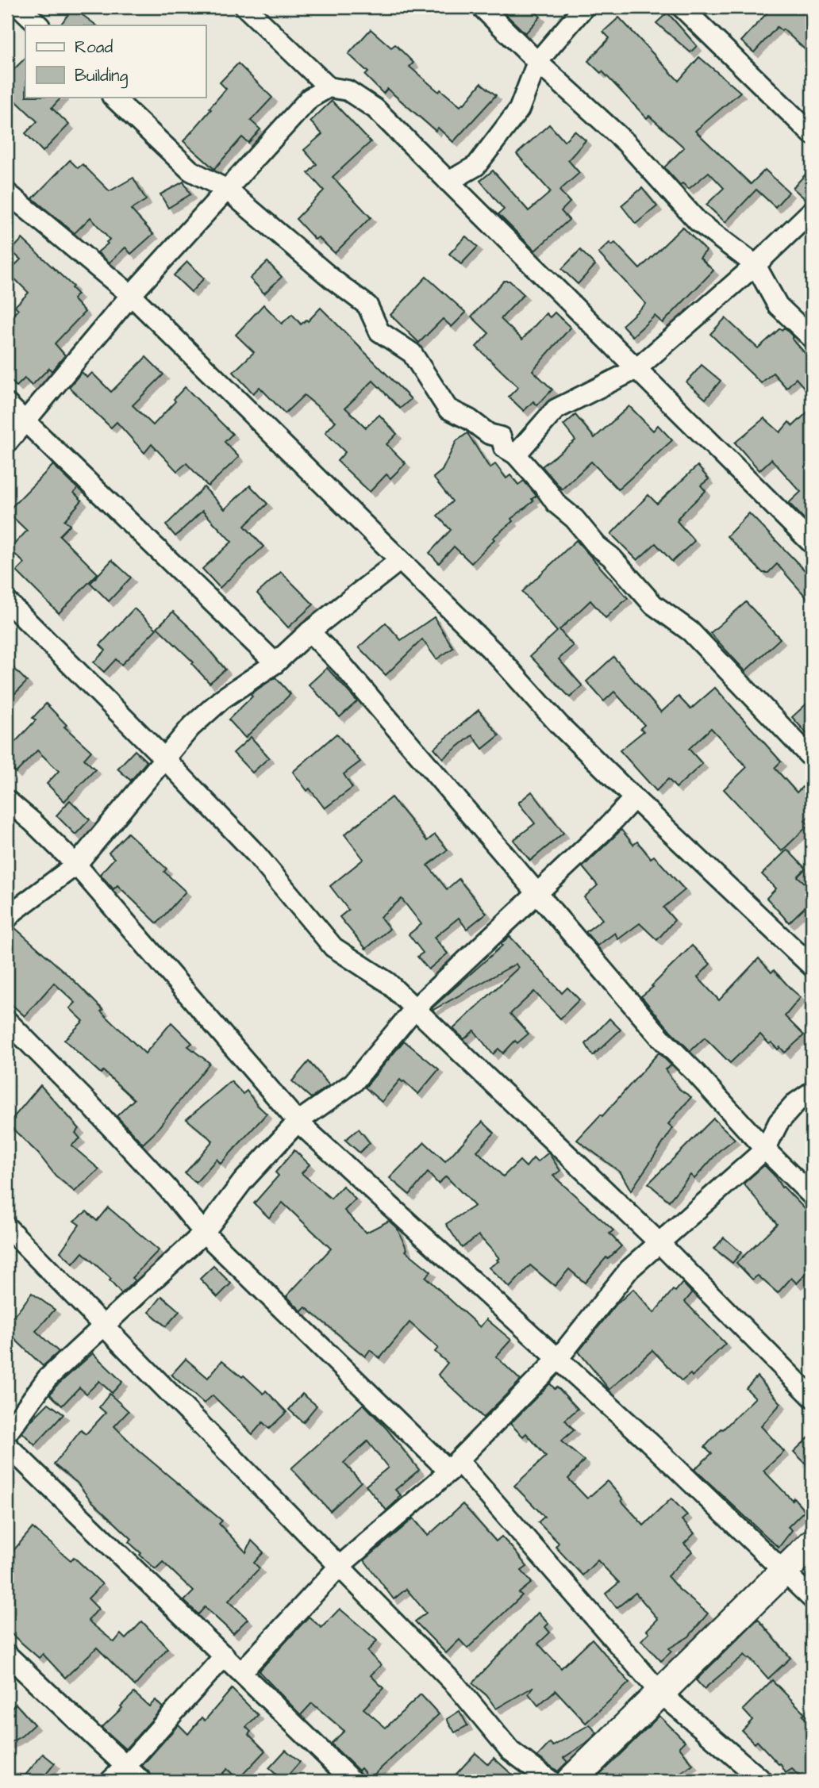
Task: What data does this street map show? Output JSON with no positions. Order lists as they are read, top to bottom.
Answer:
{
  "legend": ["Road", "Building"]
}
